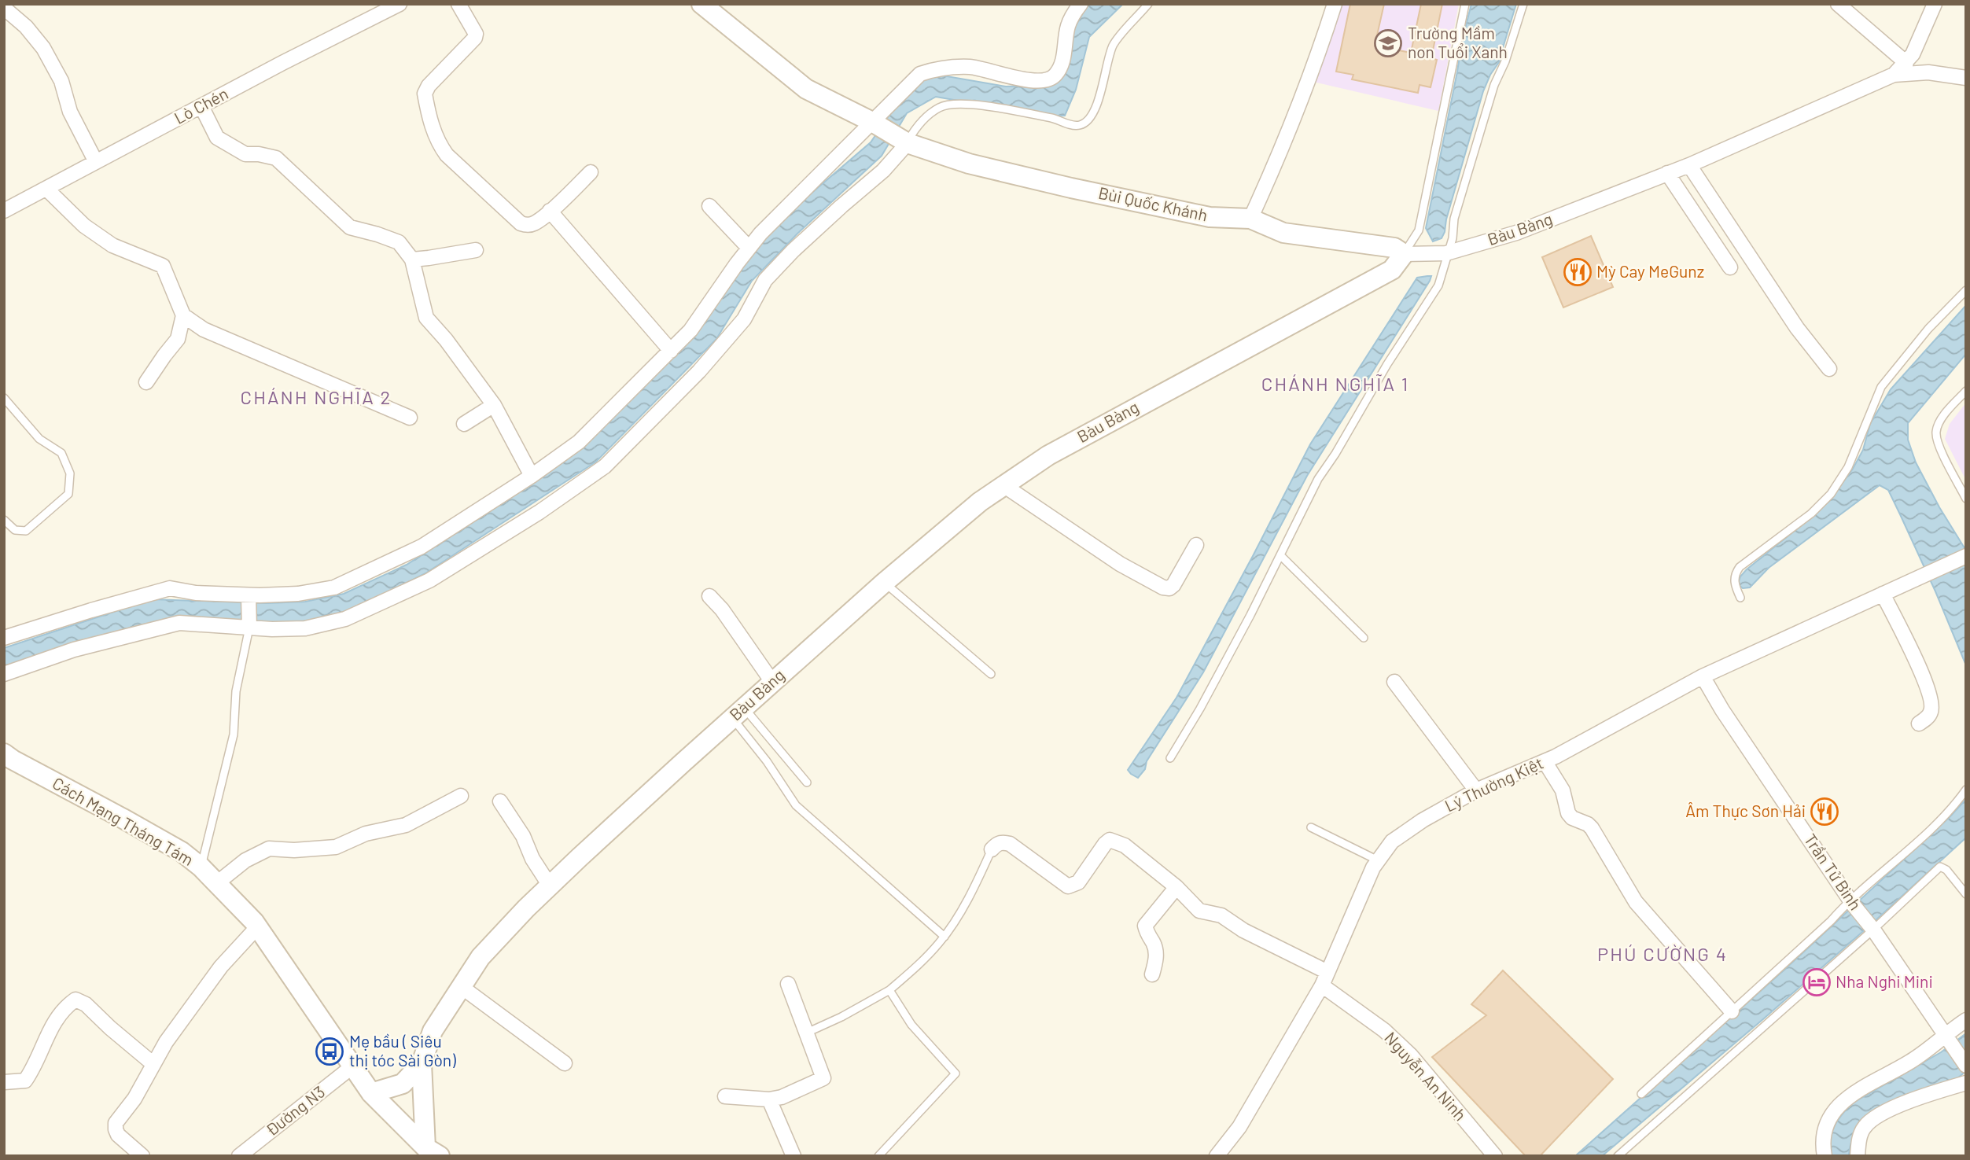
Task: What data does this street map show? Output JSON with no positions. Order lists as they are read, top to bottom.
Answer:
{
  "streets": {
    "street": [
      "Lò Chén",
      "Bùi Quốc Khánh",
      "Bàu Bàng",
      "Lý Thường Kiệt",
      "Cách Mạng Tháng Tám",
      "Trần Tử Bình",
      "Nguyễn An Ninh",
      "Đường N3"
    ]
  },
  "crossings": [
    ["Bùi Quốc Khánh", "Bàu Bàng"],
    ["Lý Thường Kiệt", "Trần Tử Bình"],
    ["Lý Thường Kiệt", "Nguyễn An Ninh"],
    ["Cách Mạng Tháng Tám", "Đường N3"]
  ],
  "districts": ["CHÁNH NGHĨA 1", "CHÁNH NGHĨA 2", "PHÚ CƯỜNG 4"],
  "places": {
    "school or university": ["Trường Mầm non Tuổi Xanh"],
    "restaurant": ["Mỳ Cay MeGunz", "Âm Thực Sơn Hải"],
    "hotel": ["Nha Nghi Mini"],
    "bus stop": ["Mẹ bầu ( Siêu thị tóc Sài Gòn)"]
  }
}
